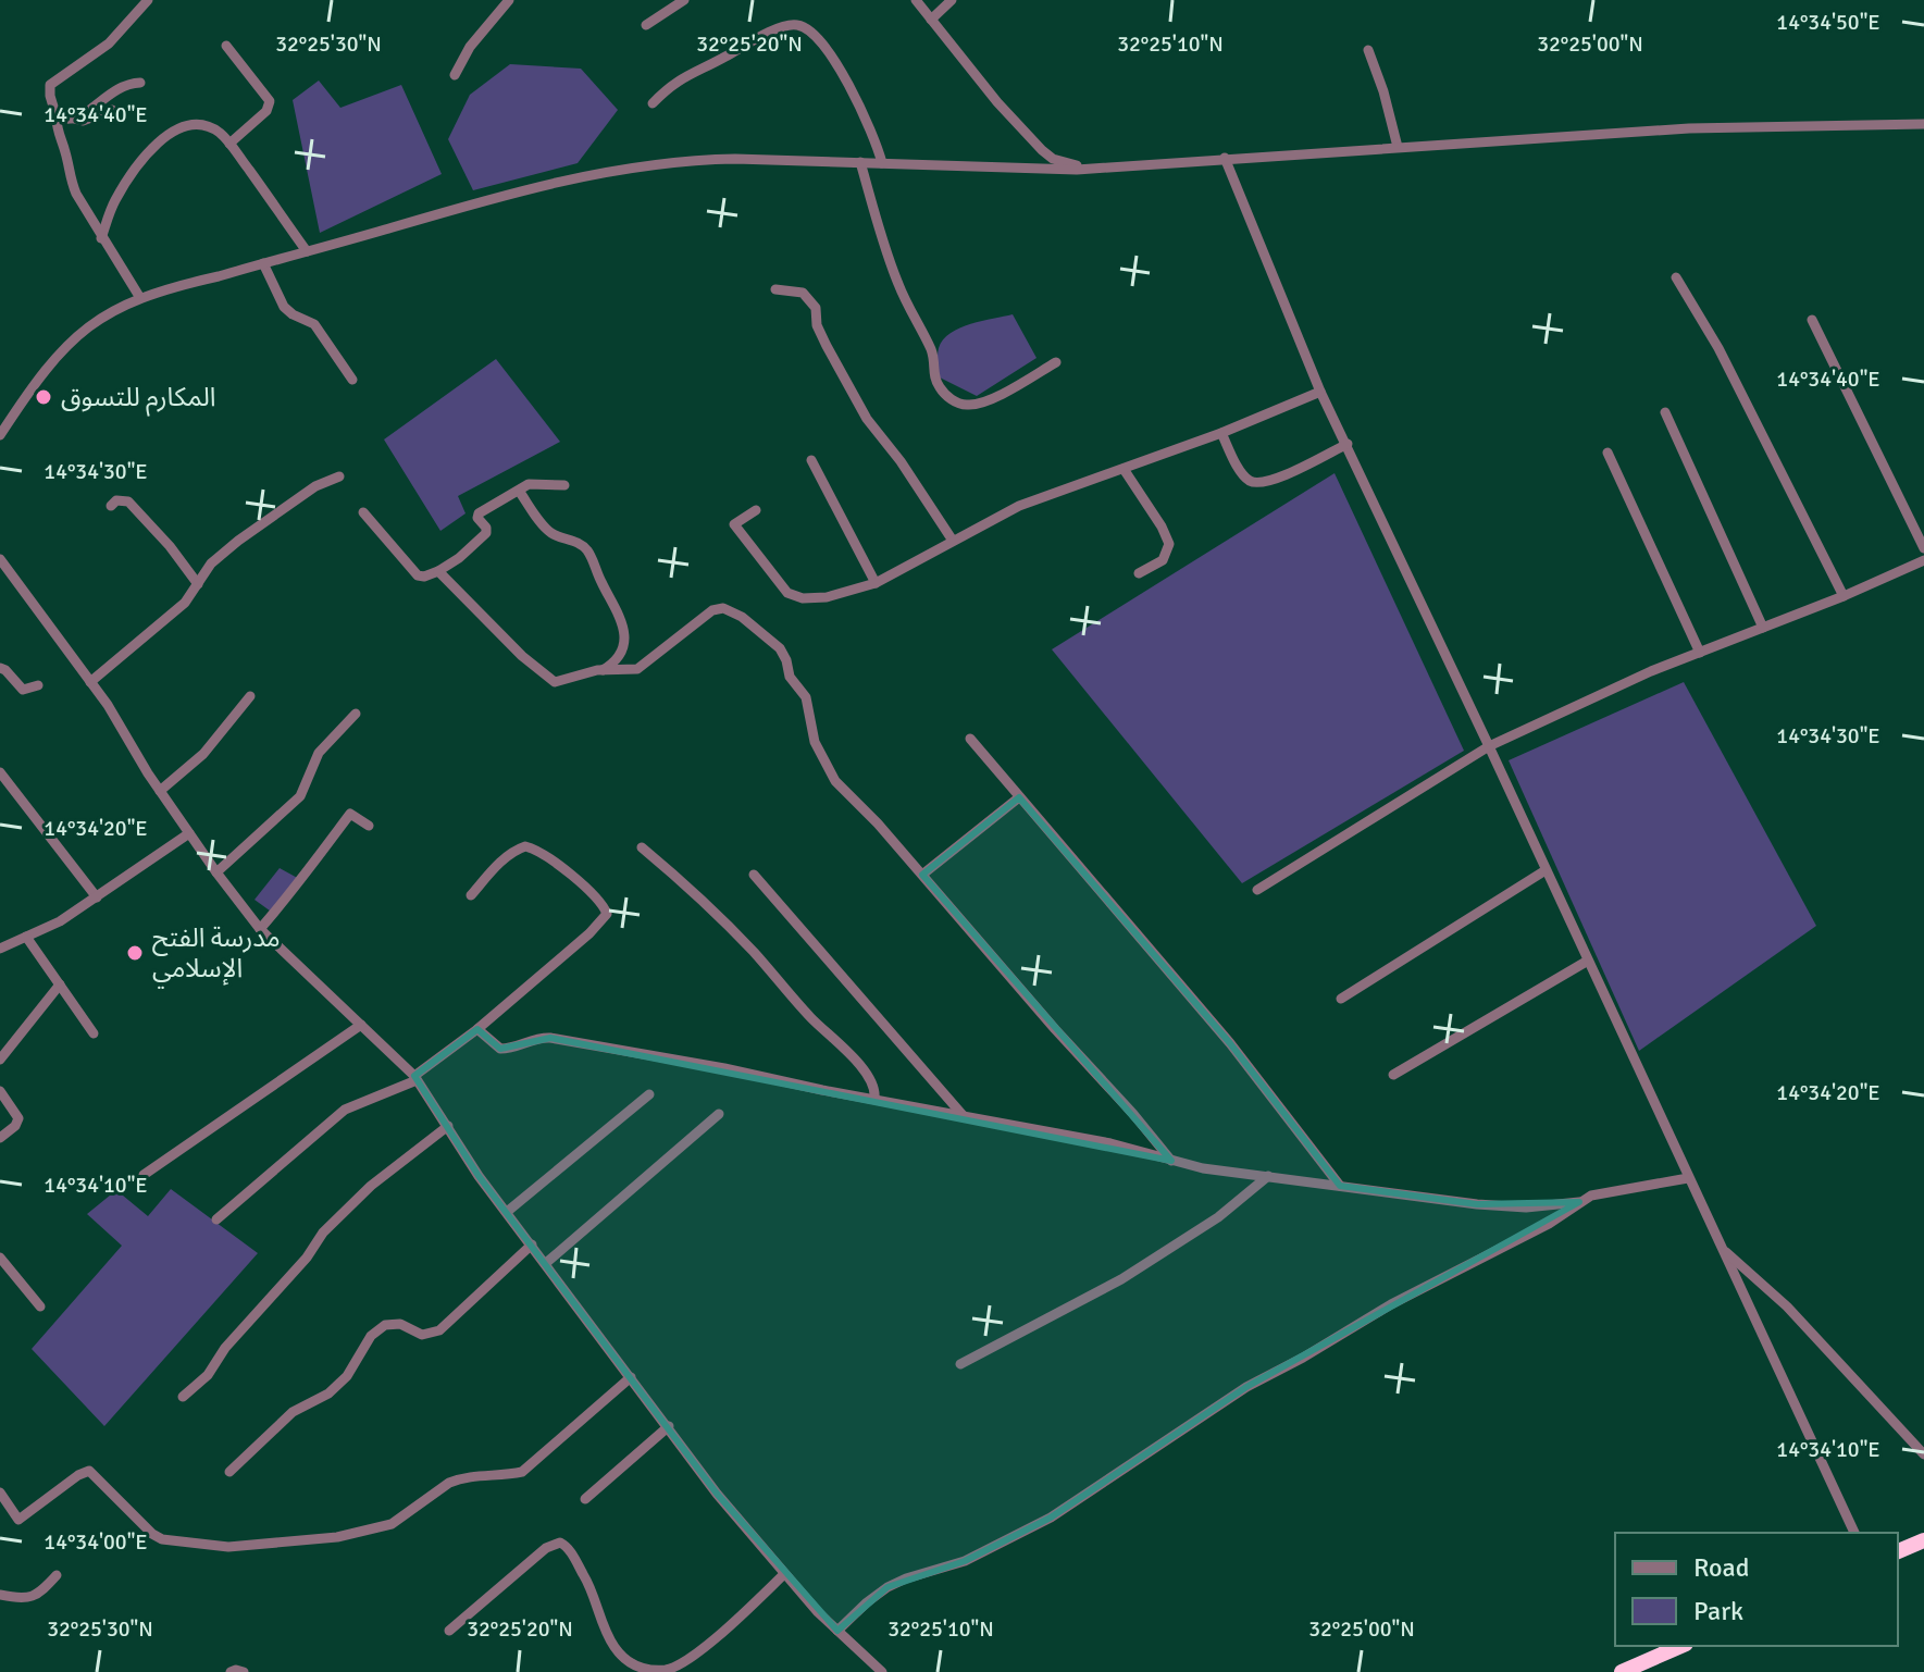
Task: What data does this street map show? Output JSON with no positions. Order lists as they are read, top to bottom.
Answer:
{
  "places": ["المكارم للتسوق", "مدرسة الفتح الإسلامي"],
  "legend": ["Road", "Park"],
  "coordinates": [
    "14°34'50\"E",
    "32°25'30\"N",
    "32°25'20\"N",
    "32°25'10\"N",
    "32°25'00\"N",
    "14°34'40\"E",
    "14°34'30\"E",
    "14°34'20\"E",
    "14°34'10\"E",
    "14°34'00\"E"
  ]
}
